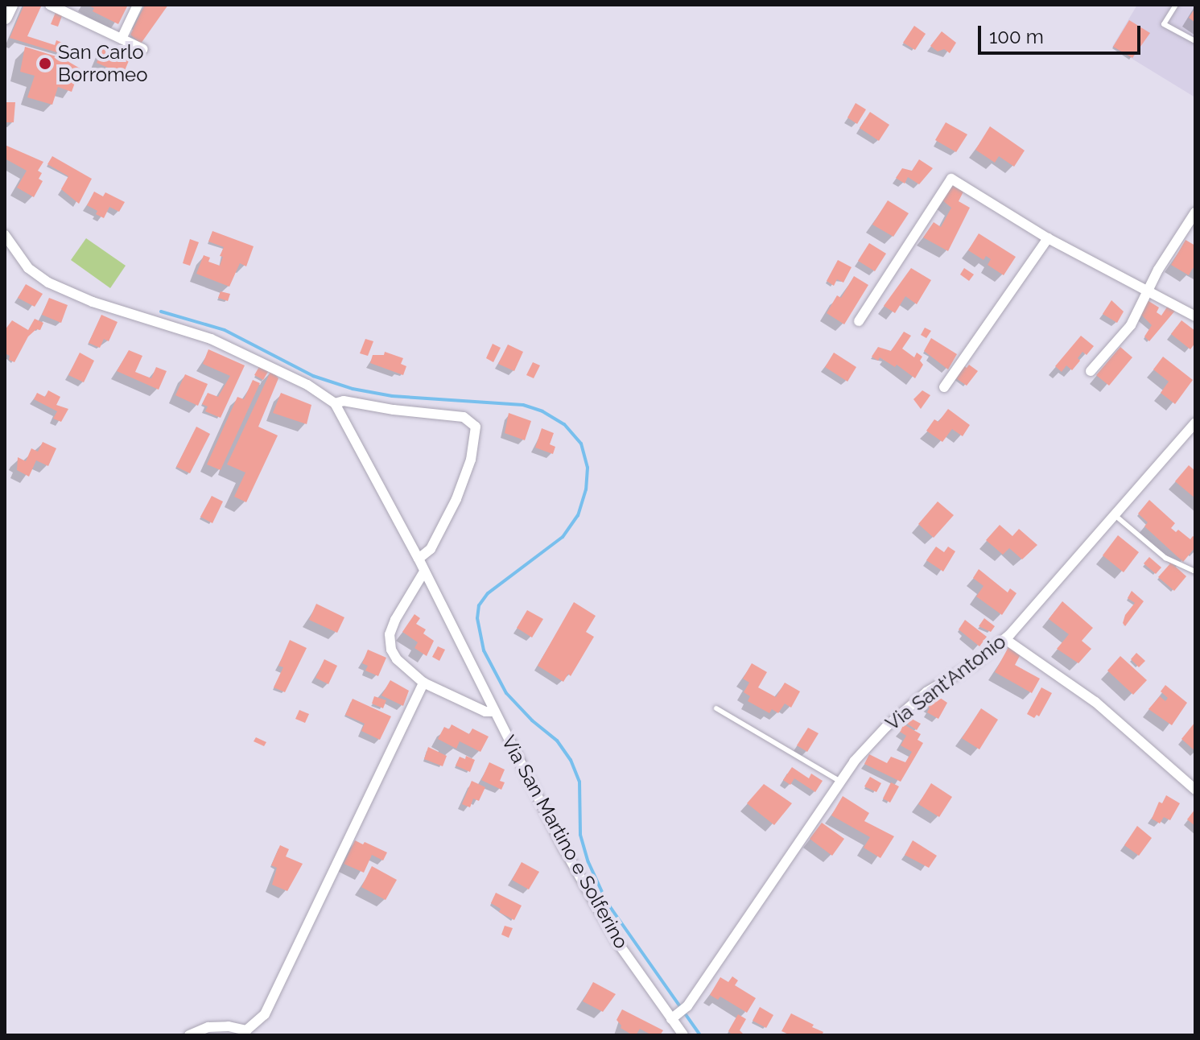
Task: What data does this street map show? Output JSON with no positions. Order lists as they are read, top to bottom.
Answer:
{
  "streets": {
    "street": ["Via Sant'Antonio", "Via San Martino e Solferino"]
  },
  "crossings": [
    ["Via Sant'Antonio", "Via San Martino e Solferino"]
  ],
  "places": ["San Carlo Borromeo"],
  "scale_bar": "100 m"
}
